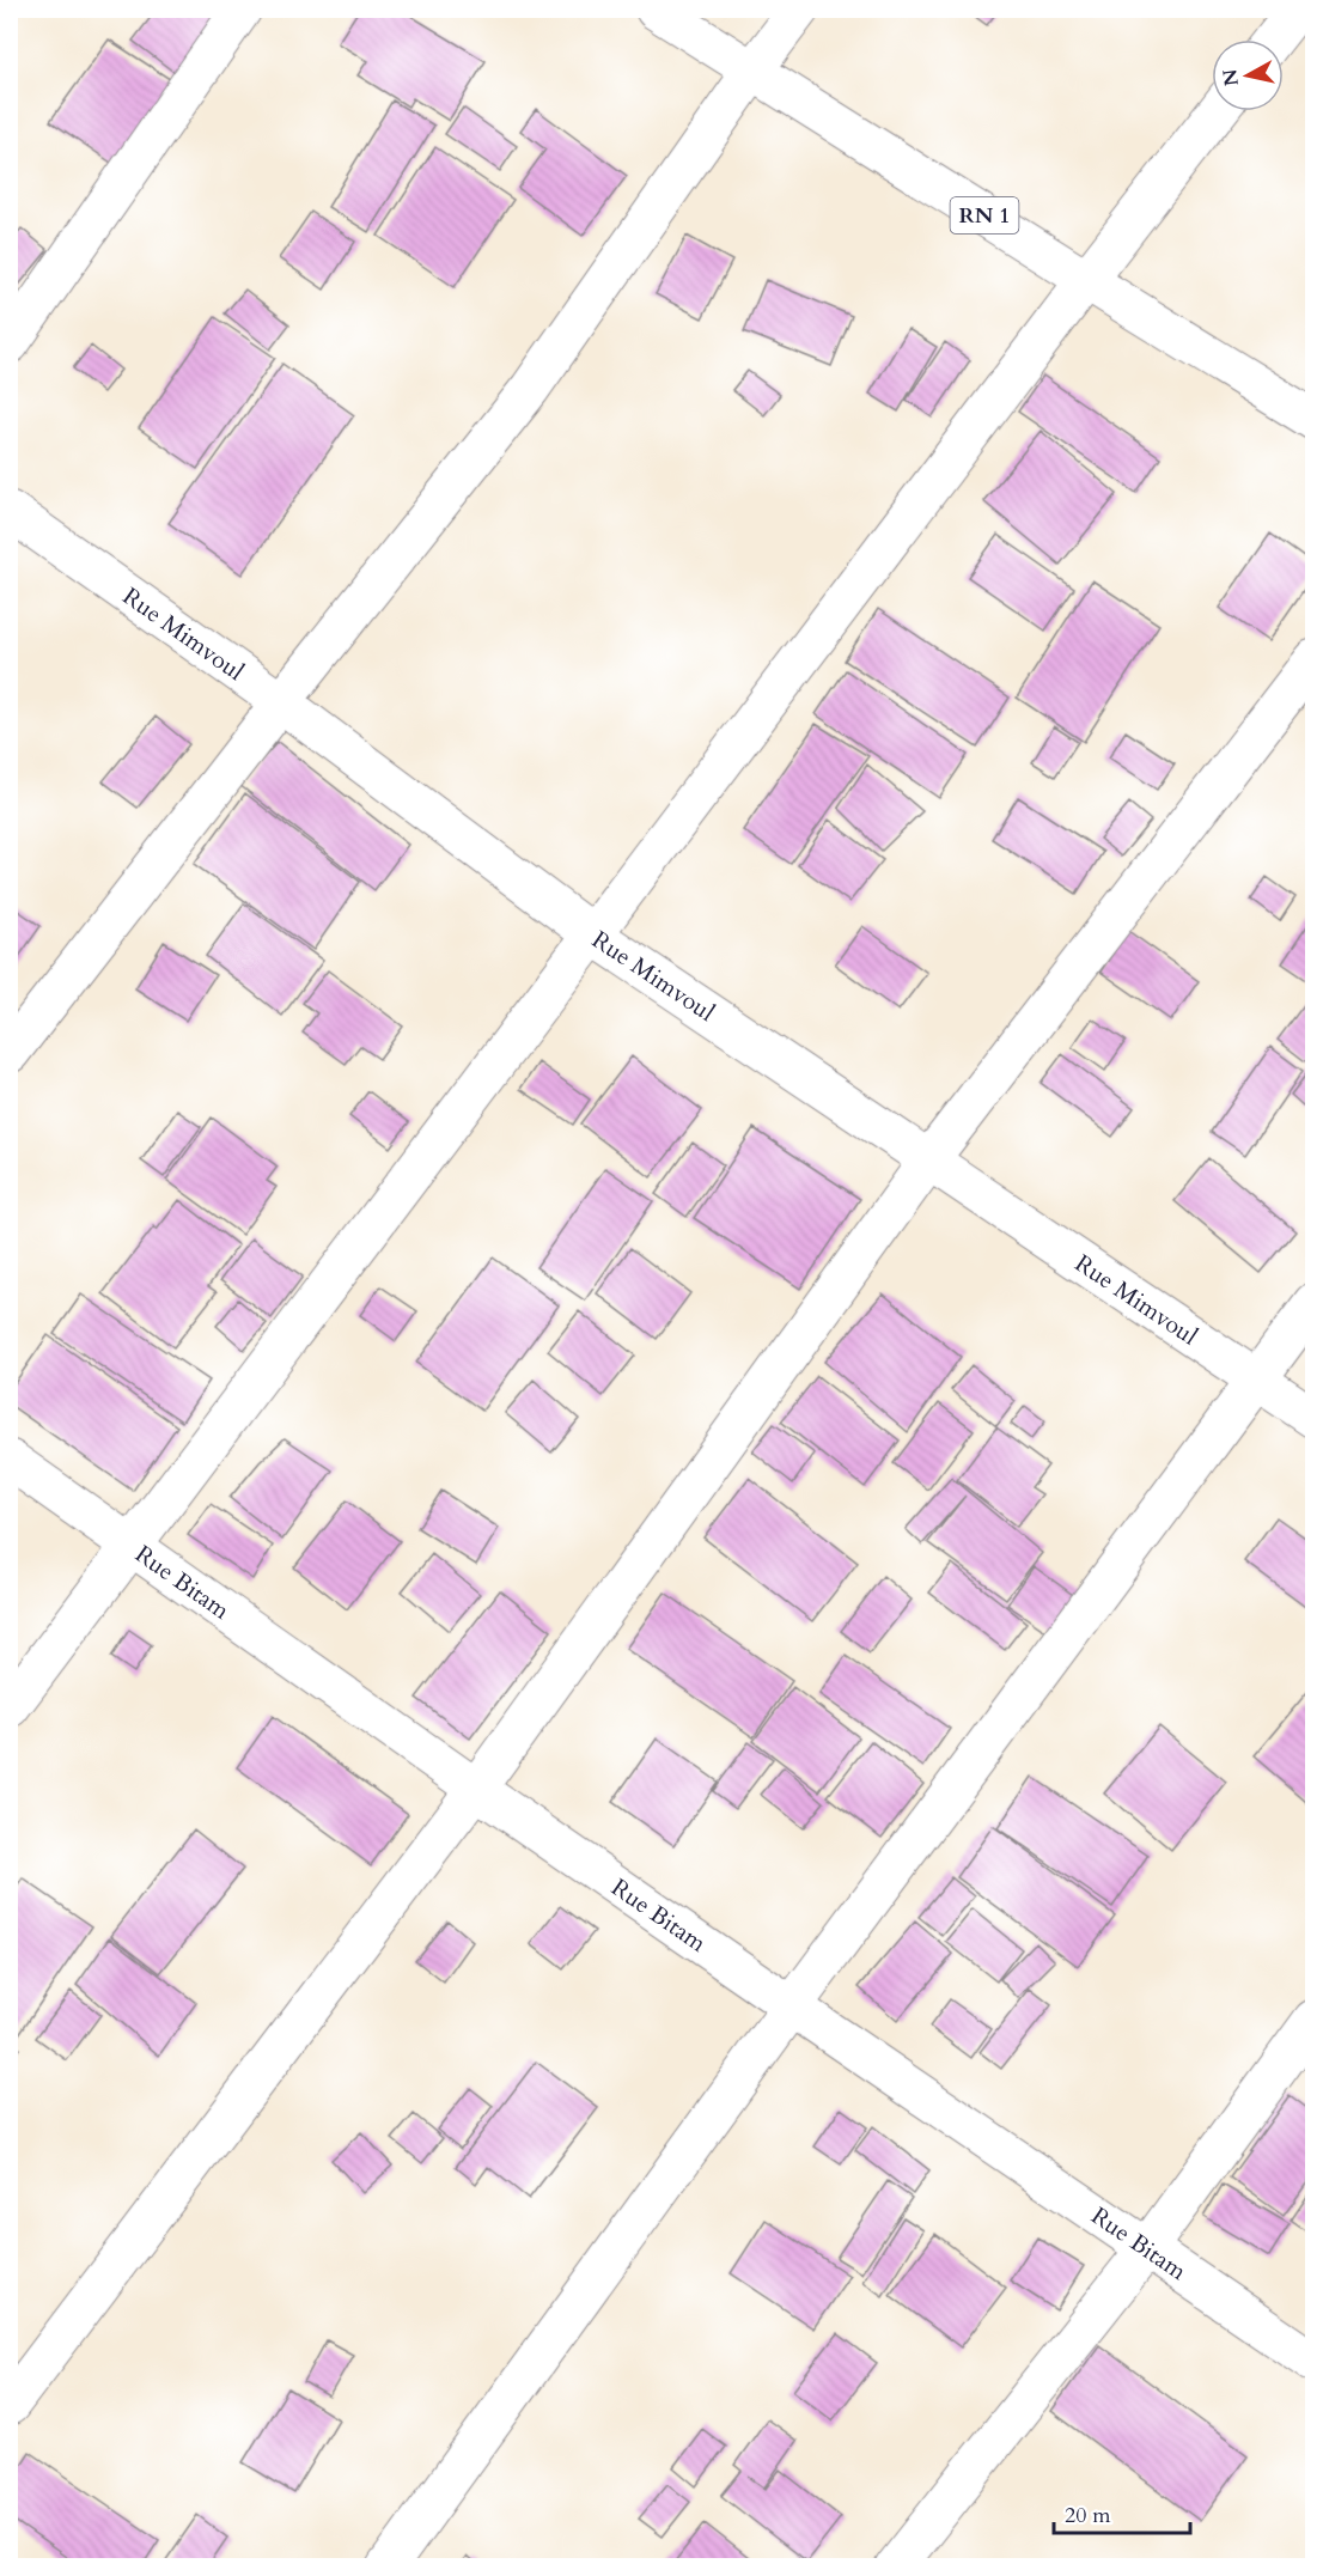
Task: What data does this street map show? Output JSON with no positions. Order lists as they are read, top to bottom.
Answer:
{
  "streets": {
    "main road": ["RN 1", "Rue Mimvoul", "Rue Bitam"]
  },
  "scale_bar": "20 m",
  "north": "left"
}
